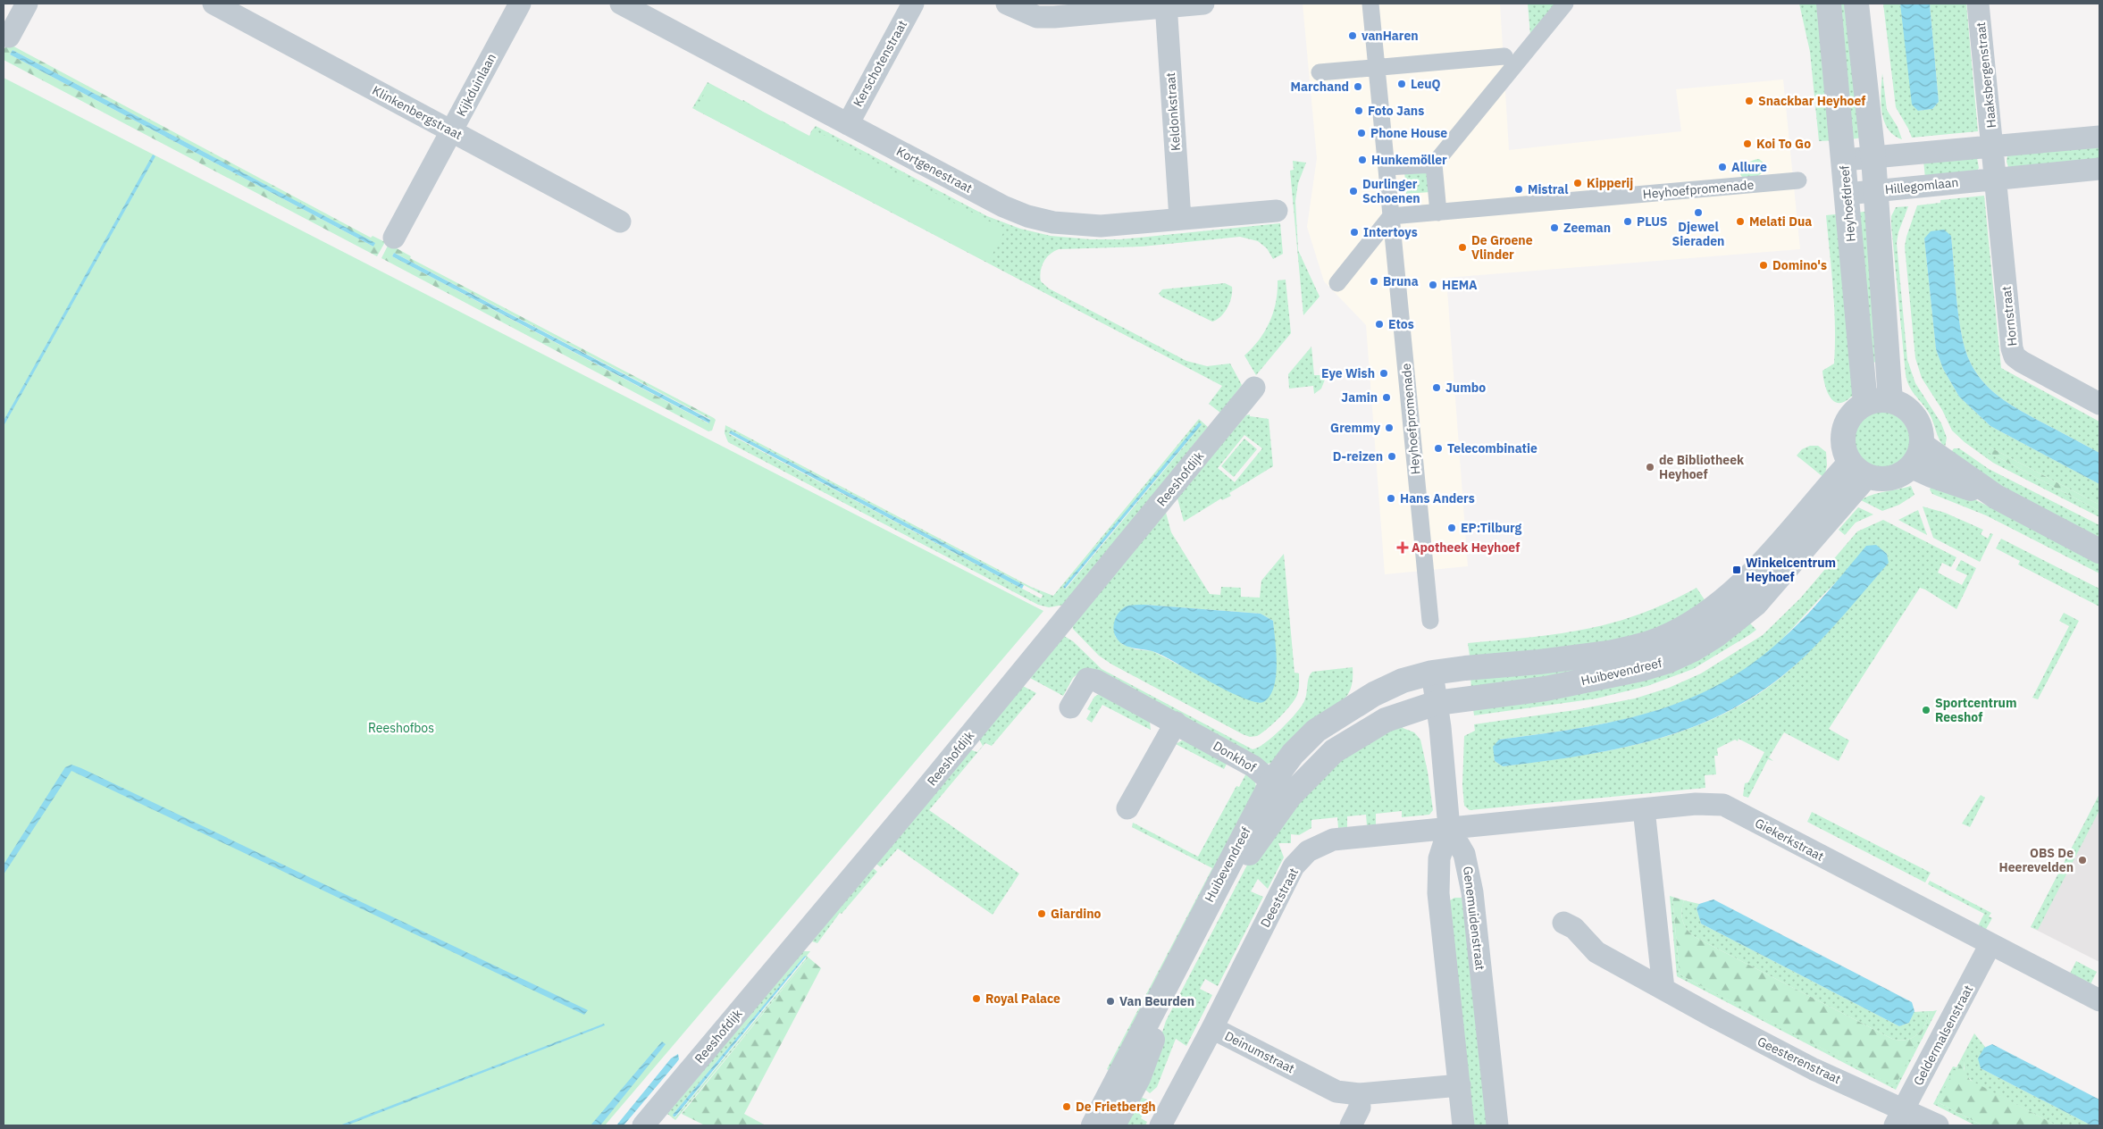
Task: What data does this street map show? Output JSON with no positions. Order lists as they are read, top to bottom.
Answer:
{
  "streets": {
    "street": [
      "Kerschotenstraat",
      "Haaksbergenstraat",
      "Kijkduinlaan",
      "Keldonkstraat",
      "Klinkenbergstraat",
      "Kortgenestraat",
      "Hillegomlaan",
      "Heyhoefpromenade",
      "Heyhoefdreef",
      "Hornstraat",
      "Reeshofdijk",
      "Huibevendreef",
      "Donkhof",
      "Giekerkstraat",
      "Deeststraat",
      "Genemuidenstraat",
      "Geldermalsenstraat",
      "Deinumstraat",
      "Geesterenstraat"
    ]
  },
  "crossings": [
    ["Kerschotenstraat", "Kortgenestraat"],
    ["Kijkduinlaan", "Klinkenbergstraat"],
    ["Keldonkstraat", "Kortgenestraat"],
    ["Hillegomlaan", "Heyhoefdreef"],
    ["Hillegomlaan", "Hornstraat"],
    ["Heyhoefdreef", "Huibevendreef"],
    ["Huibevendreef", "Donkhof"],
    ["Giekerkstraat", "Deeststraat"],
    ["Giekerkstraat", "Genemuidenstraat"],
    ["Giekerkstraat", "Geldermalsenstraat"],
    ["Deeststraat", "Genemuidenstraat"],
    ["Deeststraat", "Deinumstraat"],
    ["Geldermalsenstraat", "Geesterenstraat"]
  ],
  "parks": ["Reeshofbos"],
  "places": {
    "other": [
      "vanHaren",
      "LeuQ",
      "Marchand",
      "Snackbar Heyhoef",
      "Foto Jans",
      "Phone House",
      "Koi To Go",
      "Hunkemöller",
      "Allure",
      "Kipperij",
      "Mistral",
      "Durlinger Schoenen",
      "Djewel Sieraden",
      "PLUS",
      "Melati Dua",
      "Zeeman",
      "Intertoys",
      "De Groene Vlinder",
      "Domino's",
      "Bruna",
      "HEMA",
      "Etos",
      "Eye Wish",
      "Jumbo",
      "Jamin",
      "Gremmy",
      "Telecombinatie",
      "D-reizen",
      "de Bibliotheek Heyhoef",
      "Hans Anders",
      "EP:Tilburg",
      "Sportcentrum Reeshof",
      "OBS De Heerevelden",
      "Giardino",
      "Royal Palace",
      "Van Beurden",
      "De Frietbergh"
    ],
    "health": ["Apotheek Heyhoef"],
    "transit": ["Winkelcentrum Heyhoef"]
  }
}
